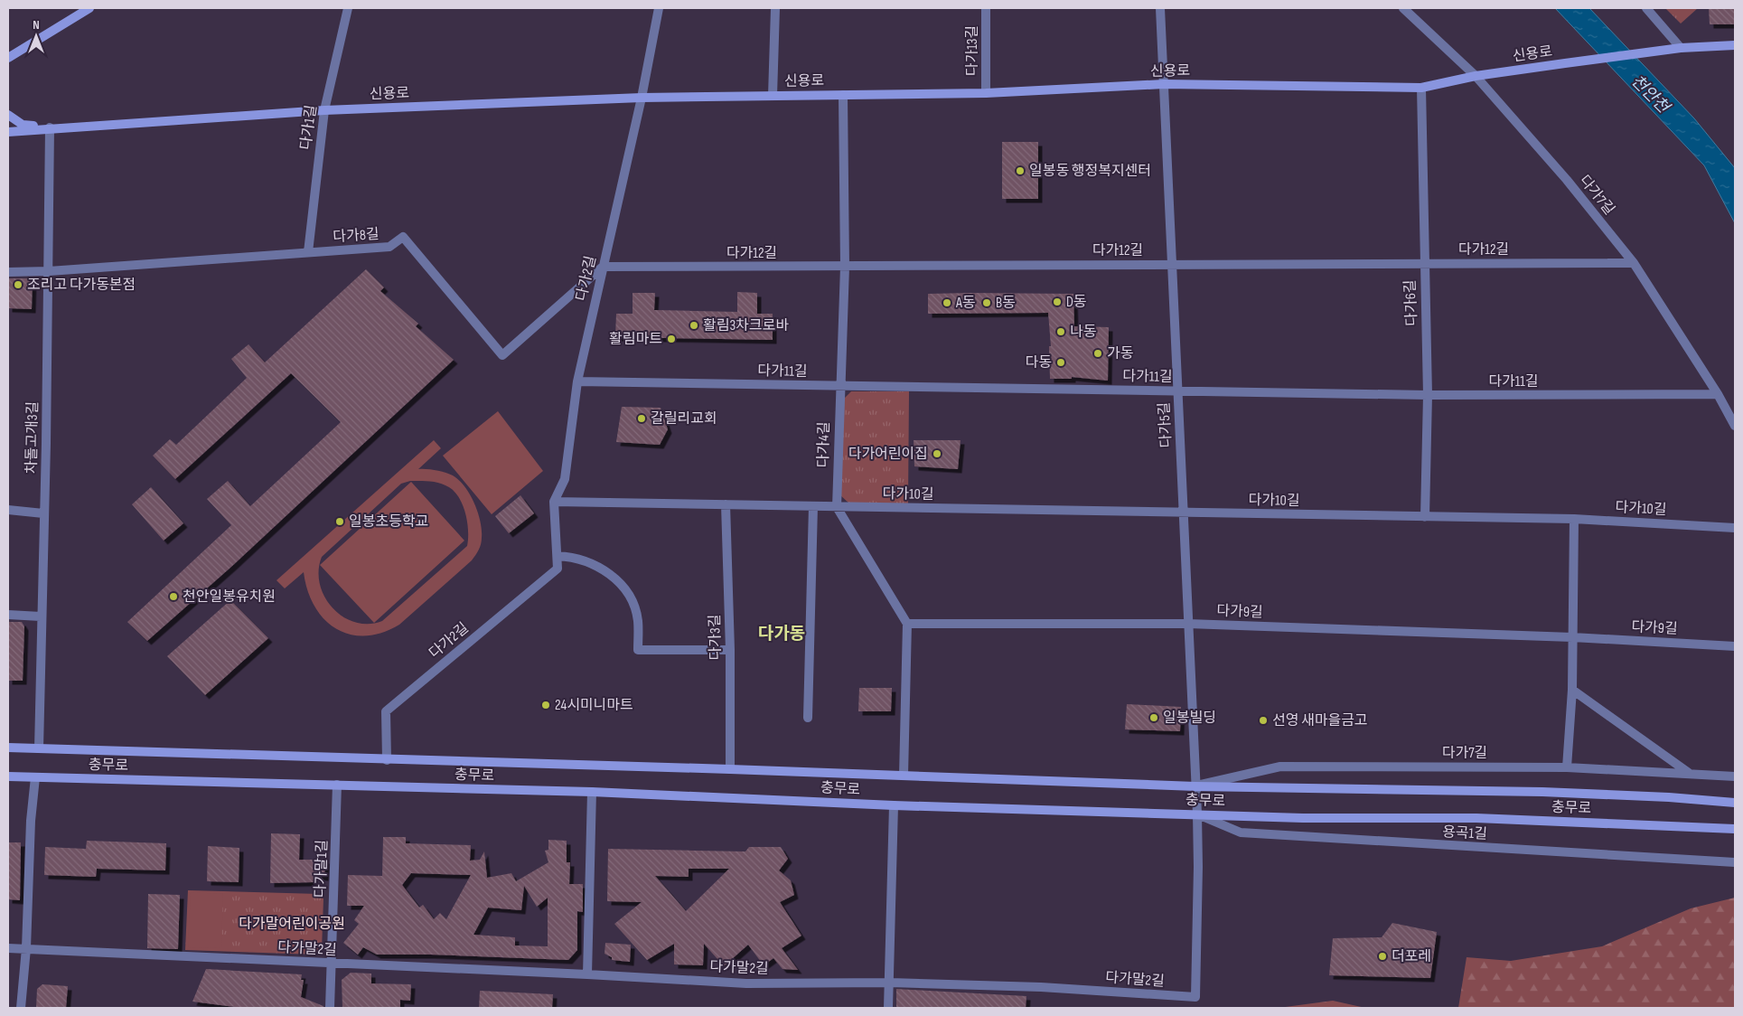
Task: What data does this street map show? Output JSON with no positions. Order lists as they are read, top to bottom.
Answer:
{
  "streets": {
    "main road": ["신용로", "충무로"],
    "street": [
      "다가13길",
      "다가1길",
      "다가7길",
      "다가8길",
      "다가12길",
      "다가2길",
      "다가6길",
      "다가11길",
      "다가5길",
      "차돌고개3길",
      "다가4길",
      "다가10길",
      "다가9길",
      "다가3길",
      "용곡1길",
      "다가말1길",
      "다가말2길"
    ]
  },
  "crossings": [
    ["다가13길", "신용로"],
    ["신용로", "다가1길"],
    ["신용로", "다가7길"],
    ["신용로", "다가2길"],
    ["신용로", "다가6길"],
    ["신용로", "다가5길"],
    ["신용로", "차돌고개3길"],
    ["신용로", "다가4길"],
    ["다가1길", "다가8길"],
    ["다가7길", "다가12길"],
    ["다가7길", "다가11길"],
    ["다가7길", "다가5길"],
    ["다가7길", "충무로"],
    ["다가8길", "다가12길"],
    ["다가8길", "다가2길"],
    ["다가8길", "차돌고개3길"],
    ["다가12길", "다가2길"],
    ["다가12길", "다가6길"],
    ["다가12길", "다가5길"],
    ["다가12길", "다가4길"],
    ["다가2길", "다가11길"],
    ["다가2길", "다가10길"],
    ["다가2길", "충무로"],
    ["다가6길", "다가11길"],
    ["다가6길", "다가10길"],
    ["다가11길", "다가5길"],
    ["다가11길", "다가4길"],
    ["다가5길", "다가10길"],
    ["다가5길", "다가9길"],
    ["다가5길", "충무로"],
    ["다가5길", "용곡1길"],
    ["다가5길", "다가말2길"],
    ["차돌고개3길", "충무로"],
    ["다가4길", "다가10길"],
    ["다가10길", "다가3길"],
    ["다가3길", "충무로"],
    ["충무로", "용곡1길"],
    ["충무로", "다가말1길"],
    ["충무로", "다가말2길"],
    ["용곡1길", "다가말2길"],
    ["다가말1길", "다가말2길"]
  ],
  "districts": ["다가동"],
  "water": ["천안천"],
  "parks": ["다가말어린이공원"],
  "places": [
    "일봉동 행정복지센터",
    "조리고 다가동본점",
    "D동",
    "A동",
    "B동",
    "활림3차크로바",
    "나동",
    "활림마트",
    "가동",
    "다동",
    "갈릴리교회",
    "다가어린이집",
    "일봉초등학교",
    "천안일봉유치원",
    "24시미니마트",
    "일봉빌딩",
    "선영 새마을금고",
    "더포레"
  ],
  "north": "top"
}
